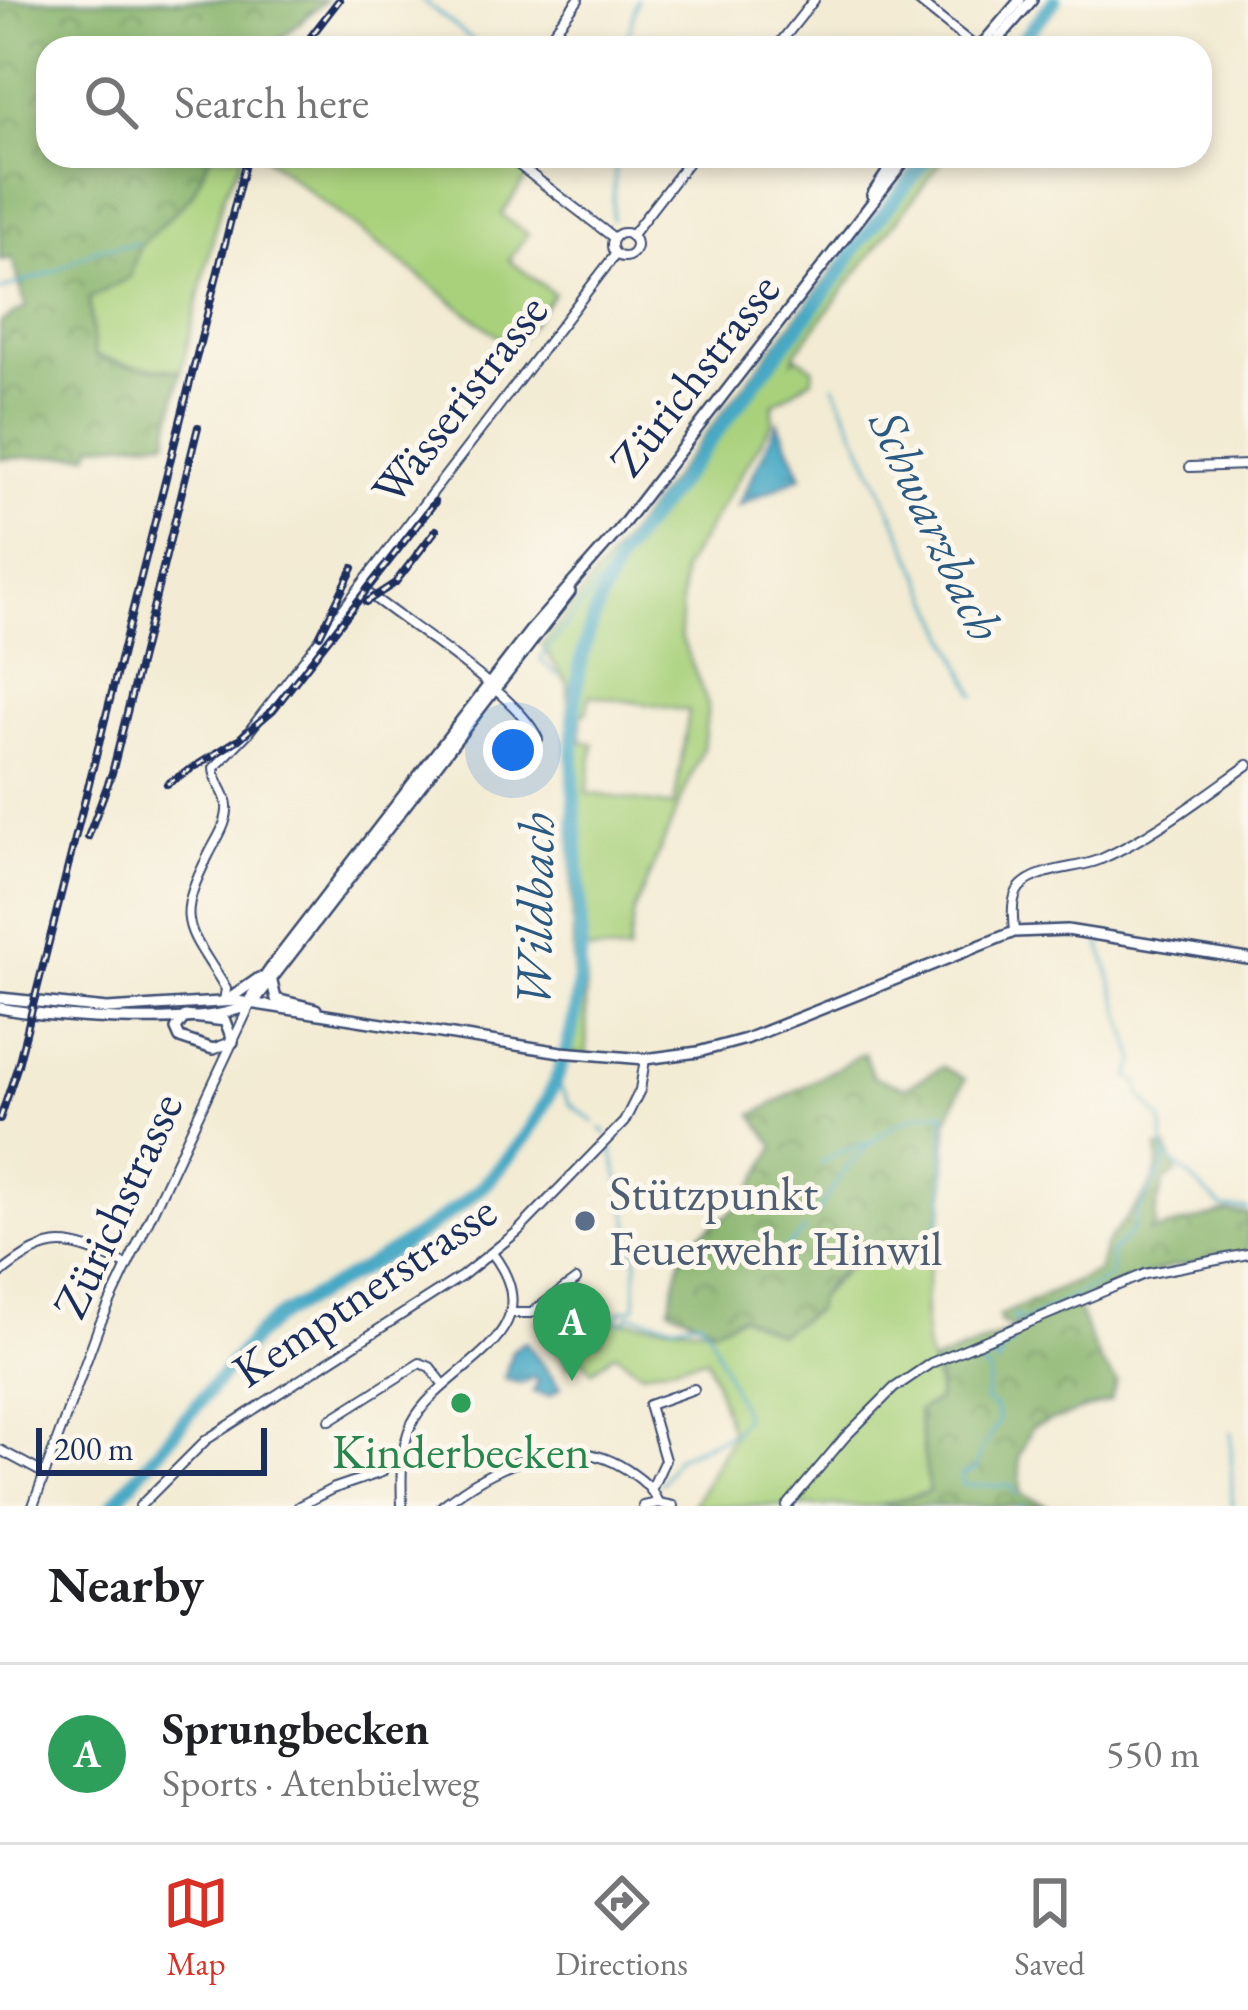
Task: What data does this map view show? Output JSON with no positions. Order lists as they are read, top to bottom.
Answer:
{
  "streets": {
    "main road": ["Zürichstrasse"],
    "street": ["Wässeristrasse", "Kemptnerstrasse"]
  },
  "water": ["Schwarzbach", "Wildbach"],
  "places": ["Stützpunkt Feuerwehr Hinwil", "Kinderbecken"],
  "scale_bar": "200 m",
  "page": {
    "search": "Search here",
    "pins": "A",
    "scale": "200 m",
    "heading": "Nearby",
    "list": [
      {
        "mark": "A",
        "name": "Sprungbecken",
        "note": "Sports · Atenbüelweg",
        "value": "550 m"
      }
    ],
    "nav": ["Map", "Directions", "Saved"]
  }
}
